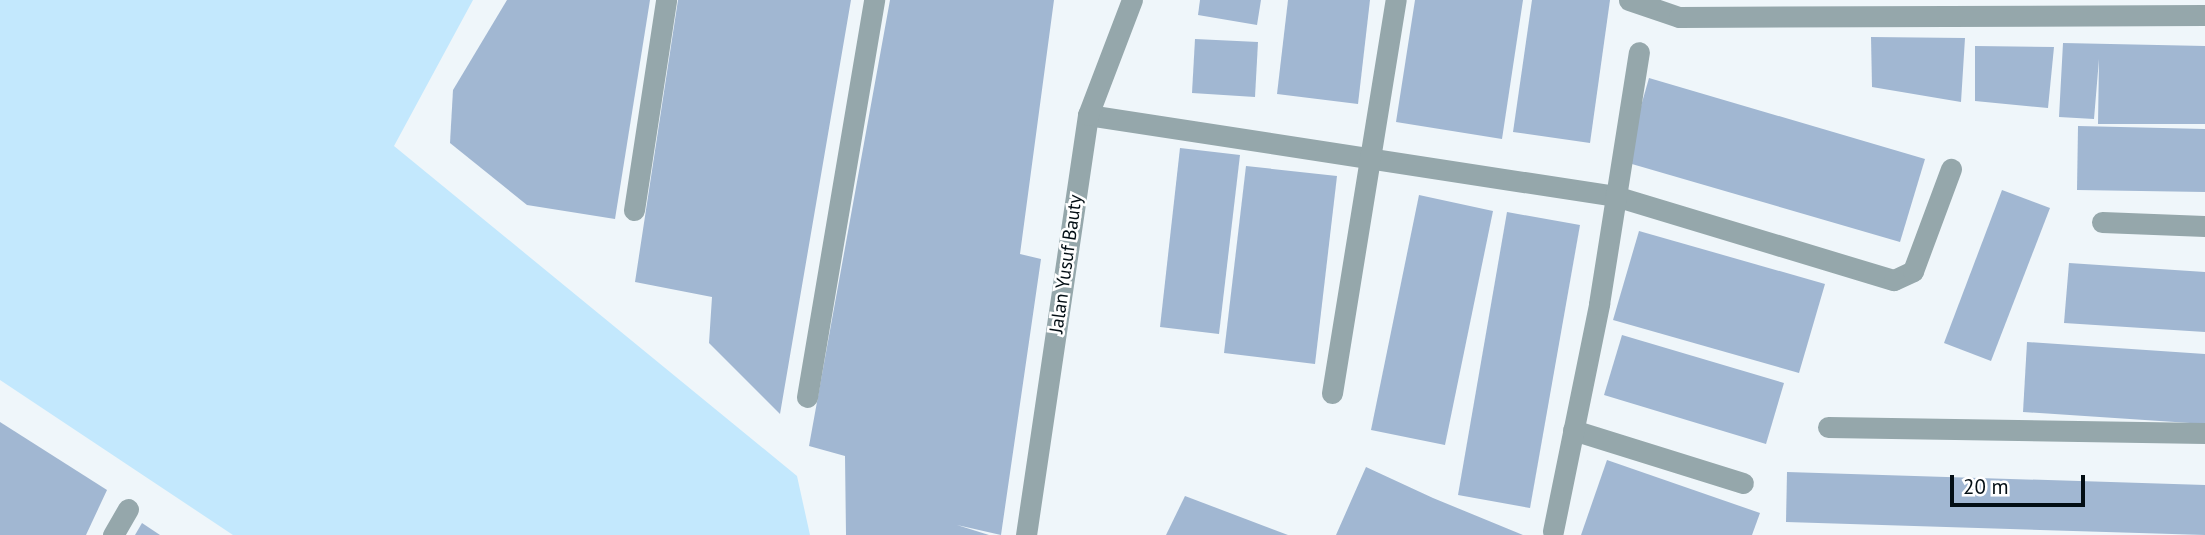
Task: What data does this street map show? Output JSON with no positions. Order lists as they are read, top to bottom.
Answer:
{
  "streets": {
    "street": ["Jalan Yusuf Bauty"]
  },
  "scale_bar": "20 m"
}
